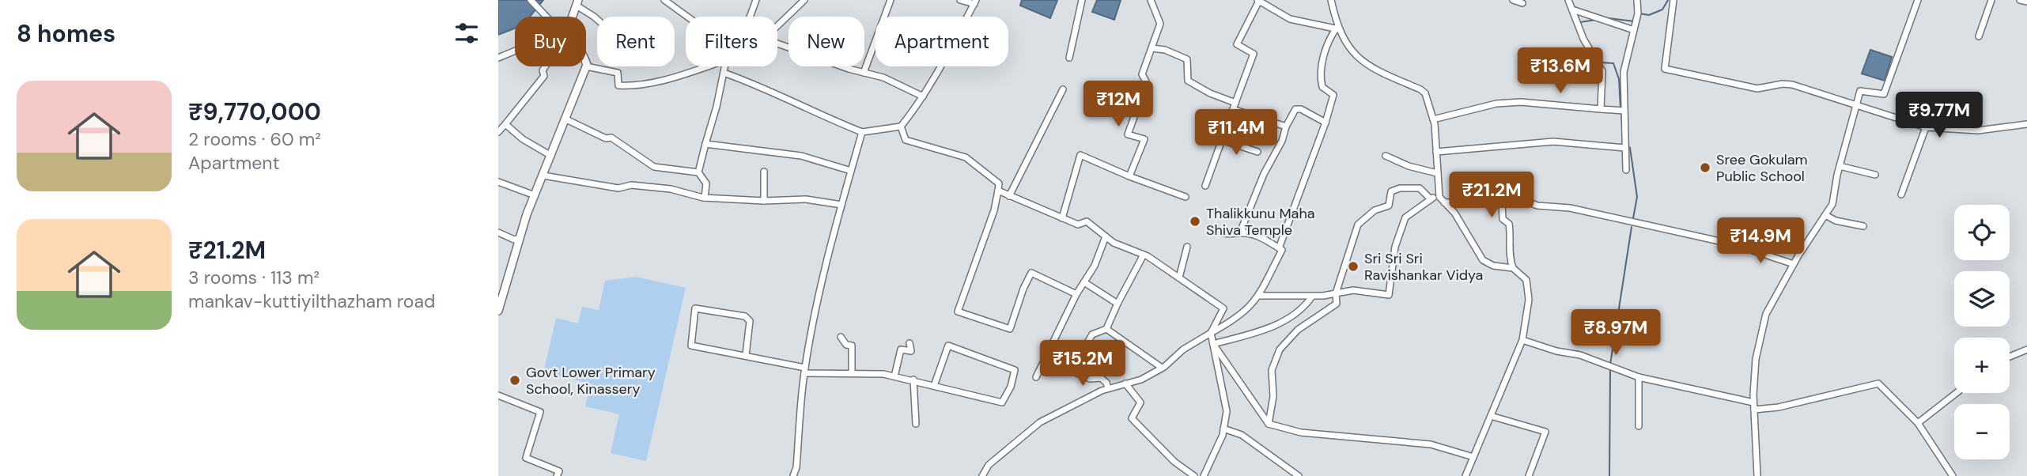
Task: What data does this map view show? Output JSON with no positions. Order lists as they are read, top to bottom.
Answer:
{
  "places": [
    "Sree Gokulam Public School",
    "Thalikkunu Maha Shiva Temple",
    "Sri Sri Sri Ravishankar Vidya",
    "Govt Lower Primary School, Kinassery"
  ],
  "page": {
    "heading": "8 homes",
    "chip": [
      "Buy",
      "Rent",
      "Filters",
      "New",
      "Apartment"
    ],
    "price": [
      "₹13.6M",
      "₹12M",
      "₹9.77M",
      "₹11.4M",
      "₹21.2M",
      "₹14.9M",
      "₹8.97M",
      "₹15.2M"
    ],
    "list": [
      {
        "name": "₹9,770,000",
        "note": "2 rooms · 60 m² · Apartment"
      },
      {
        "name": "₹21.2M",
        "note": "3 rooms · 113 m² · mankav-kuttiyilthazham road"
      }
    ],
    "map_buttons": ["+", "−"]
  }
}
